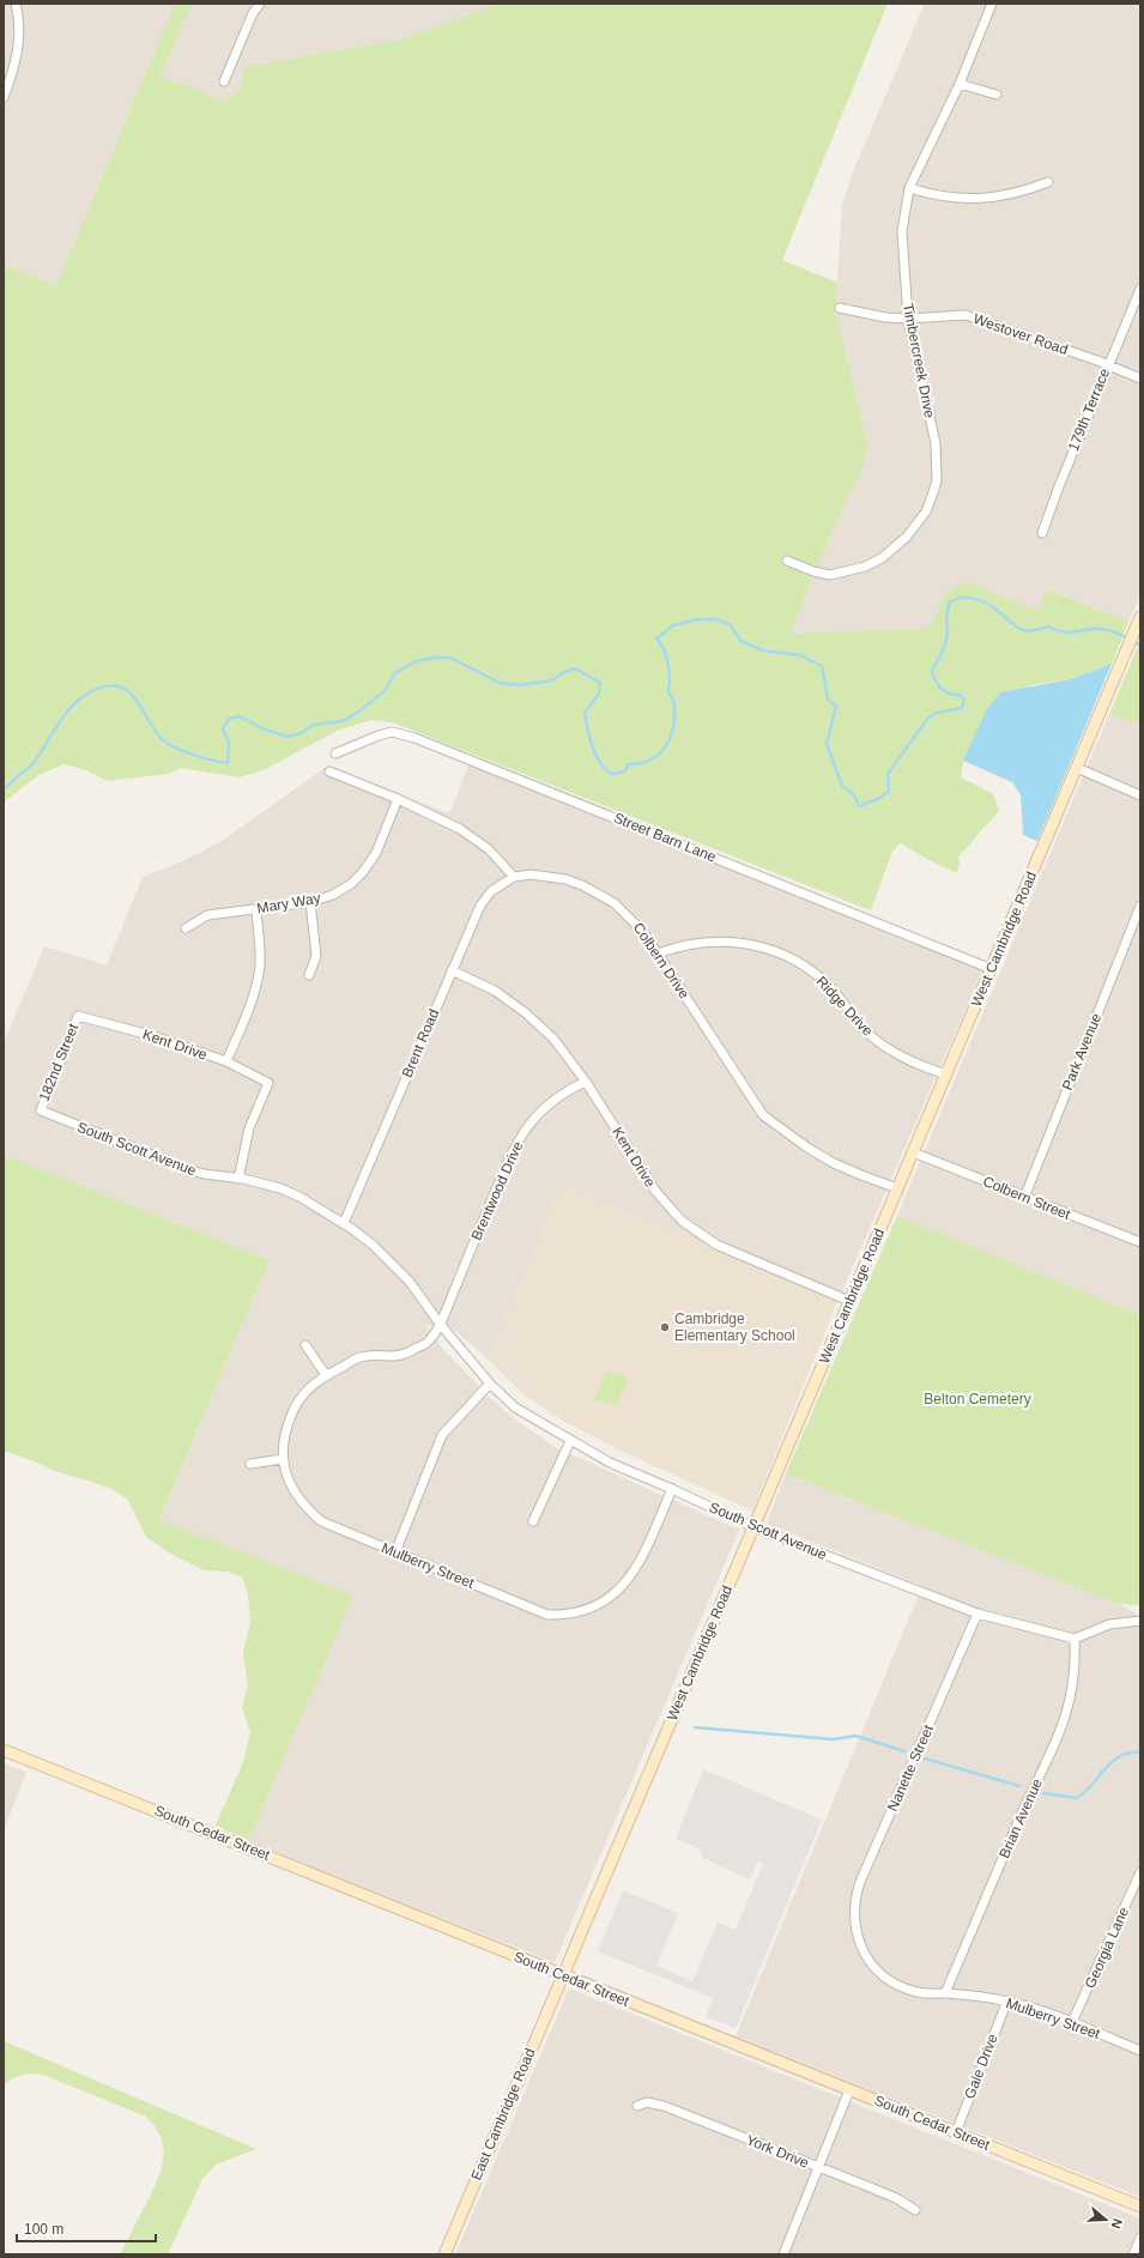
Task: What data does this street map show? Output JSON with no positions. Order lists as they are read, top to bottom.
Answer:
{
  "streets": {
    "street": [
      "Westover Road",
      "Timbercreek Drive",
      "179th Terrace",
      "Street Barn Lane",
      "Mary Way",
      "West Cambridge Road",
      "Colbern Drive",
      "Ridge Drive",
      "Brent Road",
      "Kent Drive",
      "Park Avenue",
      "182nd Street",
      "South Scott Avenue",
      "Brentwood Drive",
      "Colbern Street",
      "Mulberry Street",
      "Nanette Street",
      "Brian Avenue",
      "South Cedar Street",
      "Georgia Lane",
      "Gale Drive",
      "East Cambridge Road",
      "York Drive"
    ]
  },
  "crossings": [
    ["Westover Road", "Timbercreek Drive"],
    ["Westover Road", "179th Terrace"],
    ["Street Barn Lane", "West Cambridge Road"],
    ["West Cambridge Road", "Colbern Drive"],
    ["West Cambridge Road", "Ridge Drive"],
    ["West Cambridge Road", "Kent Drive"],
    ["West Cambridge Road", "South Scott Avenue"],
    ["West Cambridge Road", "Colbern Street"],
    ["West Cambridge Road", "South Cedar Street"],
    ["West Cambridge Road", "East Cambridge Road"],
    ["Colbern Drive", "Ridge Drive"],
    ["Colbern Drive", "Brent Road"],
    ["Brent Road", "Kent Drive"],
    ["Brent Road", "South Scott Avenue"],
    ["Kent Drive", "182nd Street"],
    ["Kent Drive", "South Scott Avenue"],
    ["Kent Drive", "Brentwood Drive"],
    ["Park Avenue", "Colbern Street"],
    ["182nd Street", "South Scott Avenue"],
    ["South Scott Avenue", "Brentwood Drive"],
    ["South Scott Avenue", "Mulberry Street"],
    ["South Scott Avenue", "Nanette Street"],
    ["South Scott Avenue", "Brian Avenue"],
    ["Brentwood Drive", "Mulberry Street"],
    ["Mulberry Street", "Nanette Street"],
    ["Mulberry Street", "Brian Avenue"],
    ["Mulberry Street", "Georgia Lane"],
    ["Mulberry Street", "Gale Drive"],
    ["South Cedar Street", "Gale Drive"],
    ["South Cedar Street", "East Cambridge Road"]
  ],
  "parks": ["Belton Cemetery"],
  "places": ["Cambridge Elementary School"],
  "scale_bar": "100 m",
  "north": "right"
}
